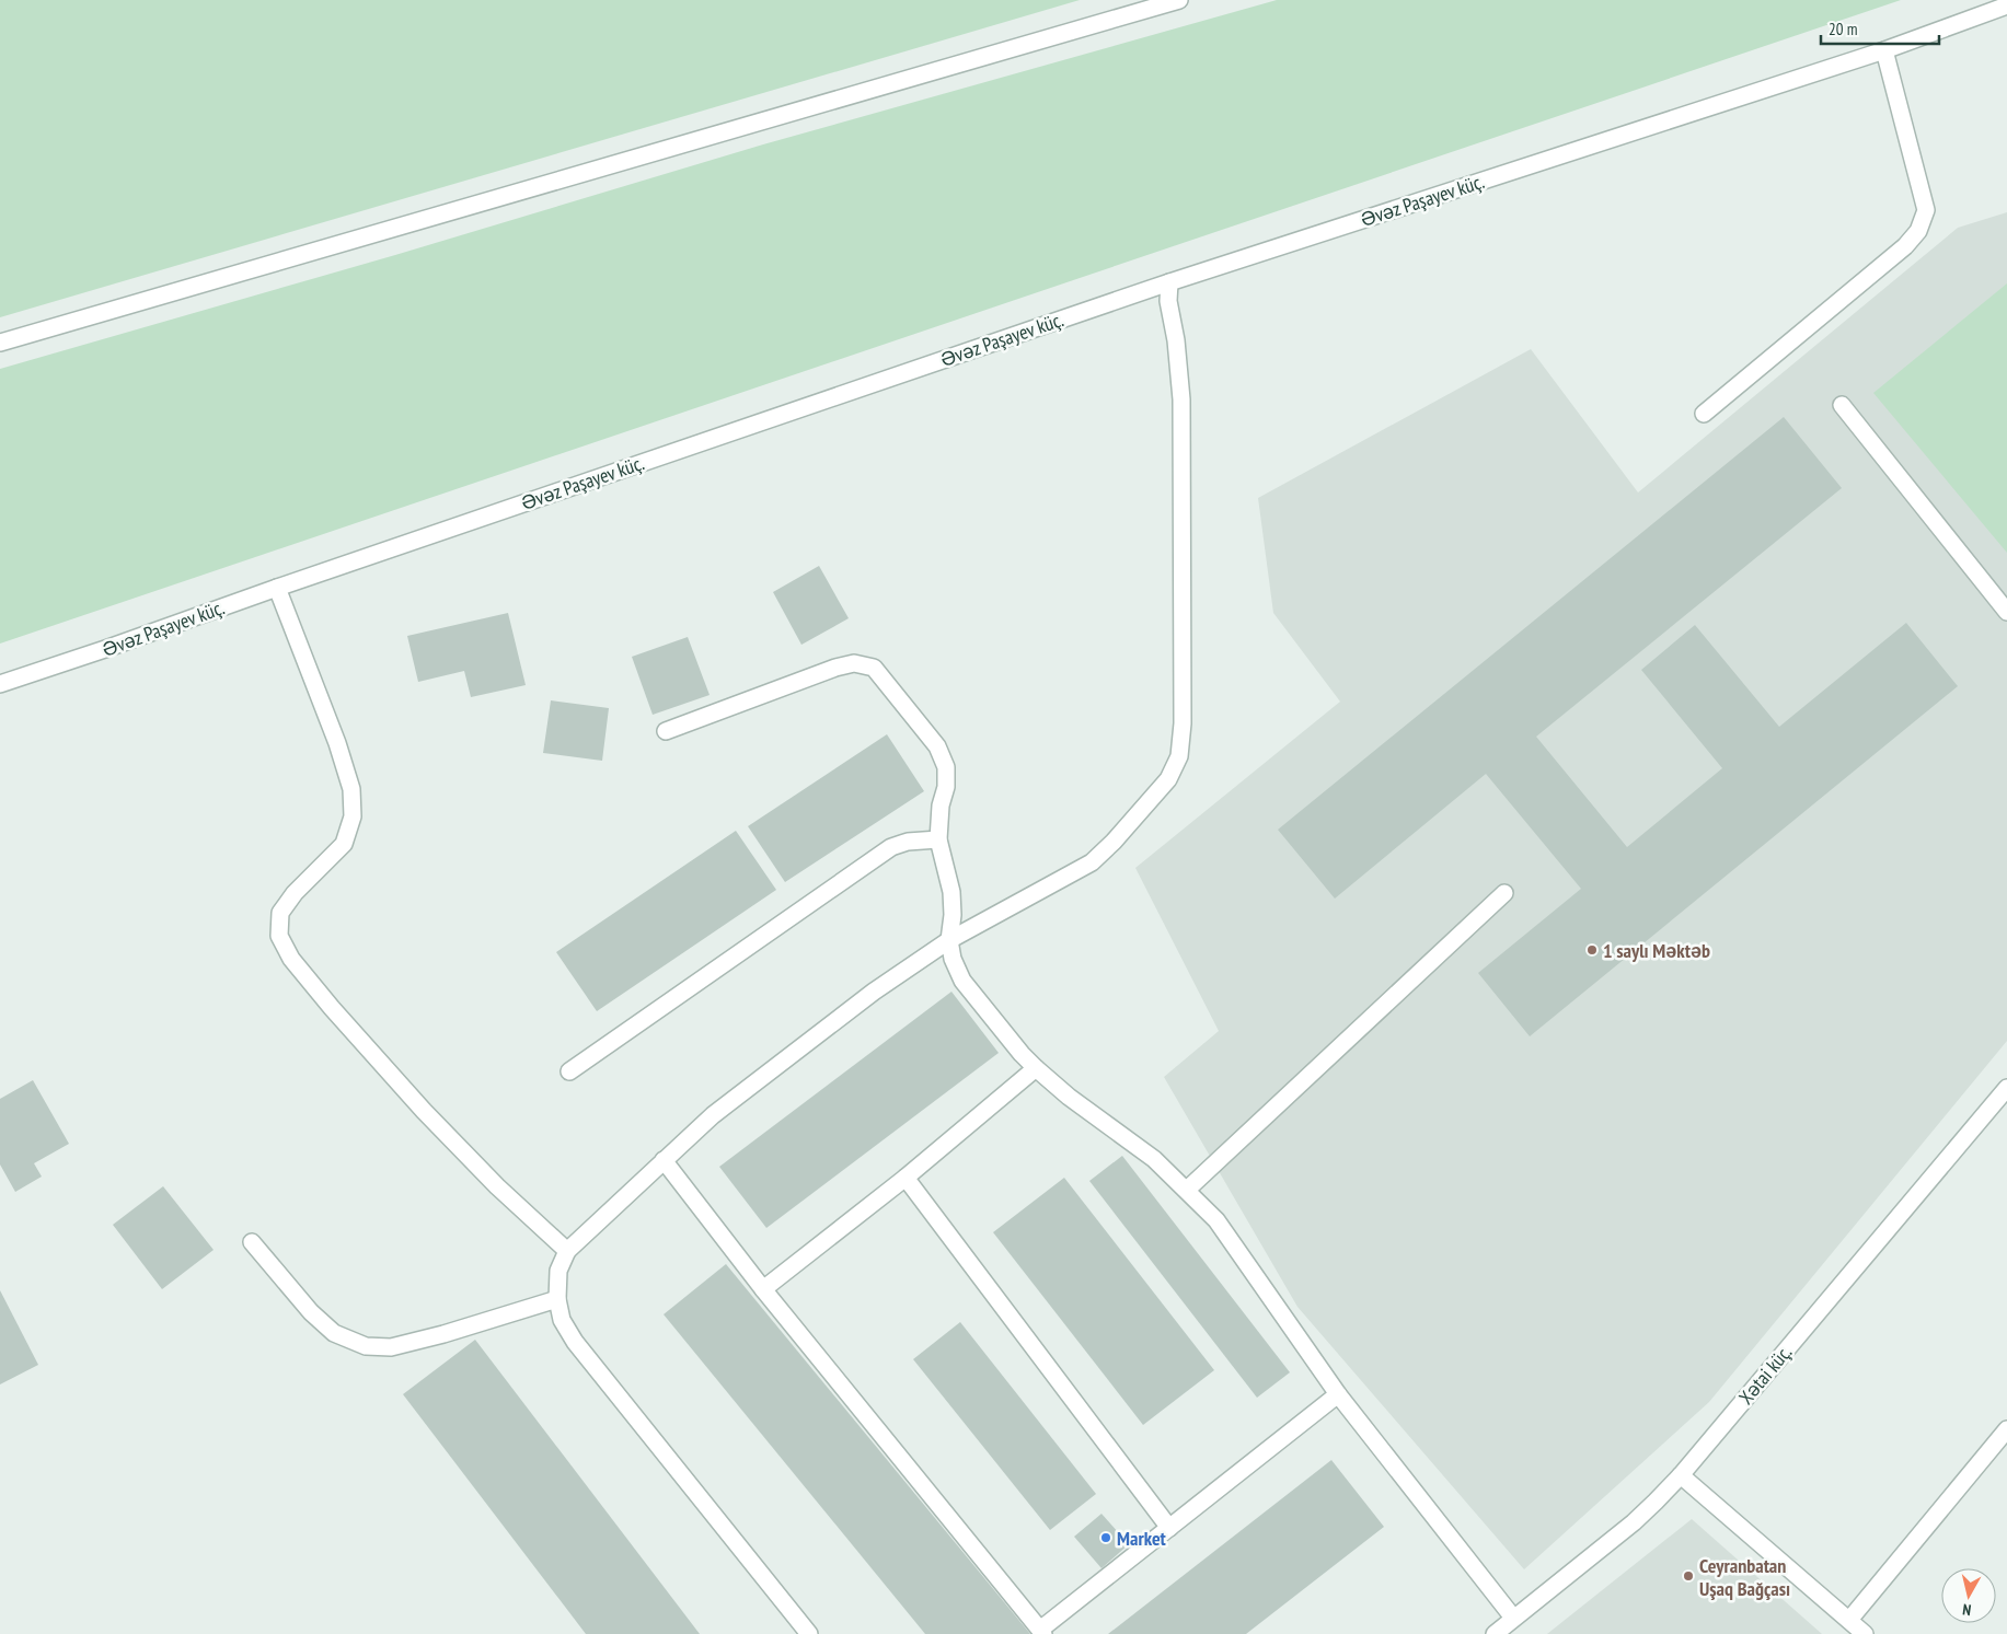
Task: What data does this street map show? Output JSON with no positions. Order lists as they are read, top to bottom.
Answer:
{
  "streets": {
    "street": ["Əvəz Paşayev küç.", "Xətai küç."]
  },
  "places": ["1 saylı Məktəb", "Market", "Ceyranbatan Uşaq Bağçası"],
  "scale_bar": "20 m",
  "north": "bottom"
}
